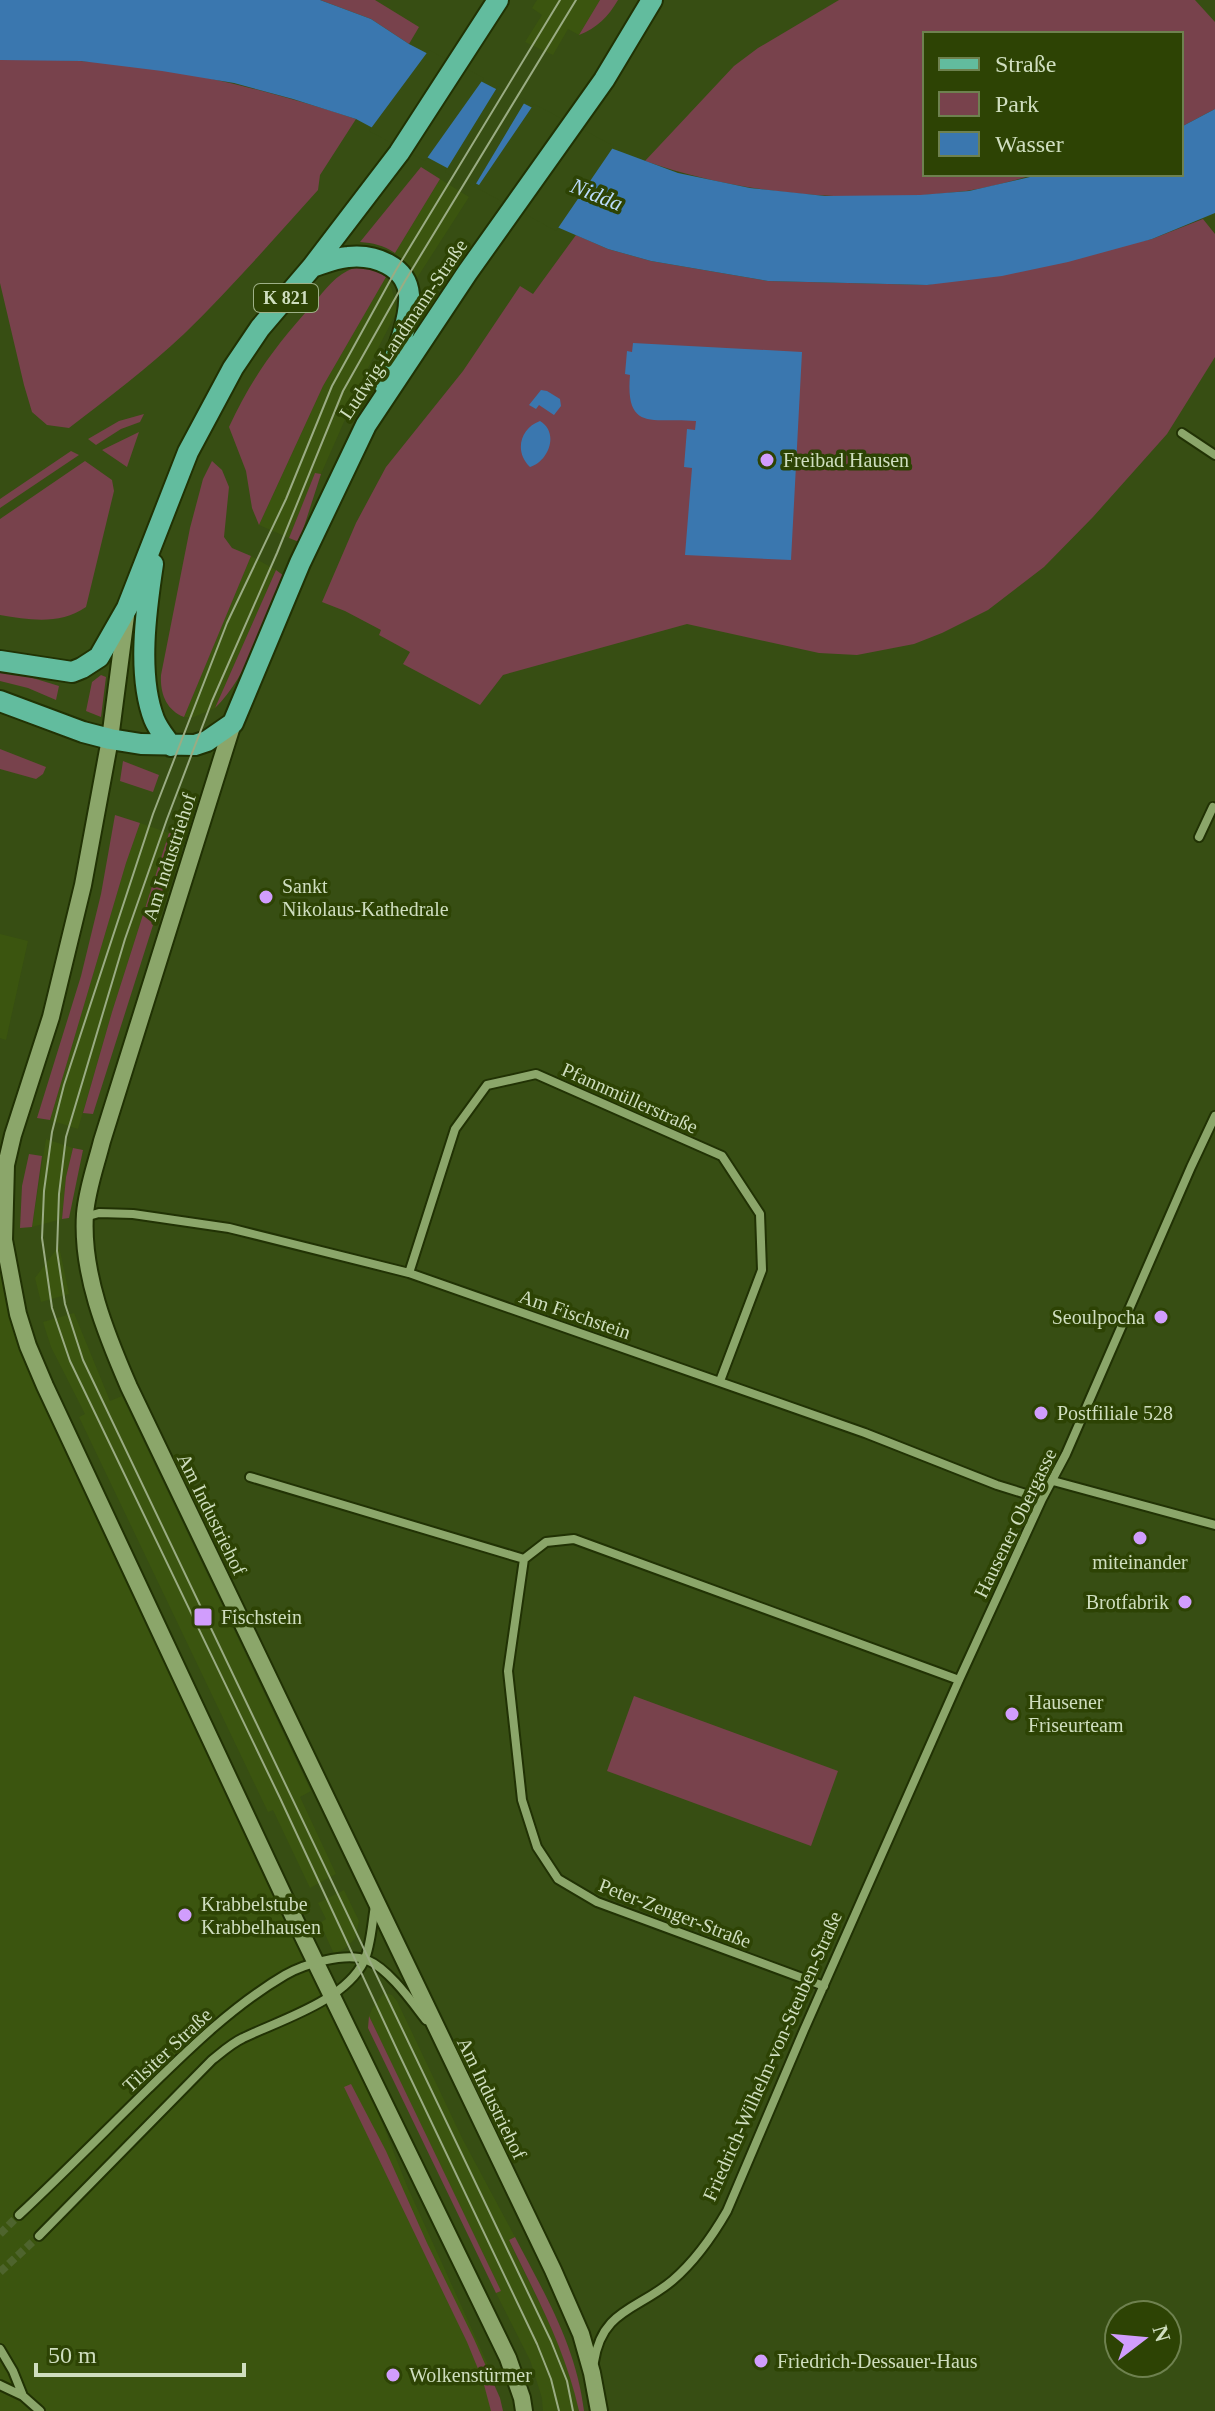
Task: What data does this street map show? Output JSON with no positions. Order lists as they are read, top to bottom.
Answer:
{
  "streets": {
    "main road": [
      "K 821",
      "Ludwig-Landmann-Straße",
      "Am Industriehof",
      "Friedrich-Wilhelm-von-Steuben-Straße"
    ],
    "street": [
      "Pfannmüllerstraße",
      "Am Fischstein",
      "Hausener Obergasse",
      "Peter-Zenger-Straße",
      "Tilsiter Straße"
    ]
  },
  "crossings": [
    ["Ludwig-Landmann-Straße", "Am Industriehof"],
    ["Am Industriehof", "Am Fischstein"],
    ["Am Industriehof", "Friedrich-Wilhelm-von-Steuben-Straße"],
    ["Pfannmüllerstraße", "Am Fischstein"],
    ["Am Fischstein", "Hausener Obergasse"],
    ["Hausener Obergasse", "Friedrich-Wilhelm-von-Steuben-Straße"],
    ["Peter-Zenger-Straße", "Friedrich-Wilhelm-von-Steuben-Straße"]
  ],
  "water": ["Nidda"],
  "places": {
    "other": [
      "Freibad Hausen",
      "Sankt Nikolaus-Kathedrale",
      "Seoulpocha",
      "Postfiliale 528",
      "miteinander",
      "Brotfabrik",
      "Hausener Friseurteam",
      "Krabbelstube Krabbelhausen",
      "Friedrich-Dessauer-Haus",
      "Wolkenstürmer"
    ],
    "transit": ["Fischstein"]
  },
  "legend": ["Straße", "Park", "Wasser"],
  "scale_bar": "50 m",
  "north": "right"
}
